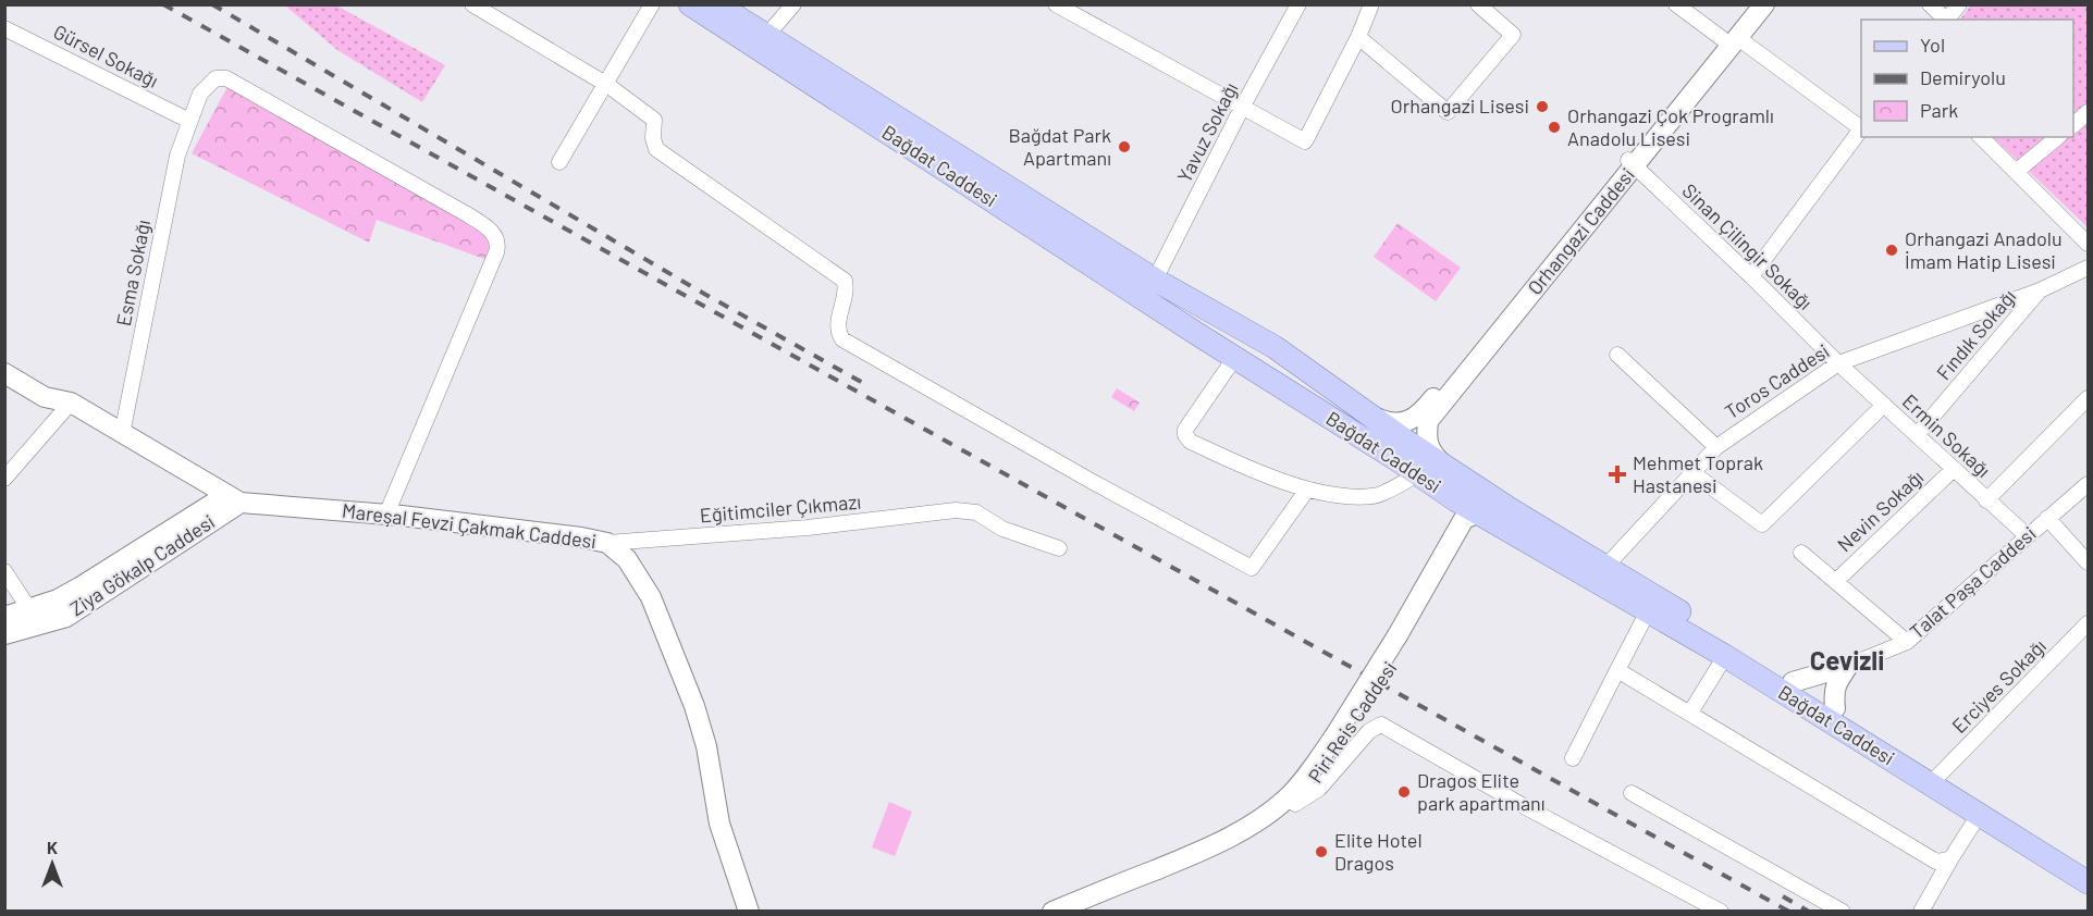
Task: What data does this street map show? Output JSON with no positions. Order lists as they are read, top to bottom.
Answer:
{
  "streets": {
    "main road": [
      "Bağdat Caddesi",
      "Orhangazi Caddesi",
      "Mareşal Fevzi Çakmak Caddesi",
      "Ziya Gökalp Caddesi",
      "Talat Paşa Caddesi",
      "Piri Reis Caddesi"
    ],
    "street": [
      "Gürsel Sokağı",
      "Yavuz Sokağı",
      "Sinan Çilingir Sokağı",
      "Esma Sokağı",
      "Fındık Sokağı",
      "Toros Caddesi",
      "Ermin Sokağı",
      "Eğitimciler Çıkmazı",
      "Nevin Sokağı",
      "Erciyes Sokağı"
    ]
  },
  "crossings": [
    ["Gürsel Sokağı", "Esma Sokağı"],
    ["Yavuz Sokağı", "Bağdat Caddesi"],
    ["Bağdat Caddesi", "Orhangazi Caddesi"],
    ["Bağdat Caddesi", "Toros Caddesi"],
    ["Bağdat Caddesi", "Talat Paşa Caddesi"],
    ["Bağdat Caddesi", "Erciyes Sokağı"],
    ["Bağdat Caddesi", "Piri Reis Caddesi"],
    ["Orhangazi Caddesi", "Sinan Çilingir Sokağı"],
    ["Sinan Çilingir Sokağı", "Toros Caddesi"],
    ["Sinan Çilingir Sokağı", "Ermin Sokağı"],
    ["Esma Sokağı", "Mareşal Fevzi Çakmak Caddesi"],
    ["Fındık Sokağı", "Toros Caddesi"],
    ["Fındık Sokağı", "Ermin Sokağı"],
    ["Toros Caddesi", "Ermin Sokağı"],
    ["Ermin Sokağı", "Nevin Sokağı"],
    ["Ermin Sokağı", "Talat Paşa Caddesi"],
    ["Eğitimciler Çıkmazı", "Mareşal Fevzi Çakmak Caddesi"],
    ["Mareşal Fevzi Çakmak Caddesi", "Ziya Gökalp Caddesi"]
  ],
  "districts": ["Cevizli"],
  "places": {
    "other": [
      "Orhangazi Lisesi",
      "Orhangazi Çok Programlı Anadolu Lisesi",
      "Bağdat Park Apartmanı",
      "Orhangazi Anadolu İmam Hatip Lisesi",
      "Dragos Elite park apartmanı",
      "Elite Hotel Dragos"
    ],
    "health": ["Mehmet Toprak Hastanesi"]
  },
  "legend": ["Yol", "Demiryolu", "Park"],
  "north": "top"
}
